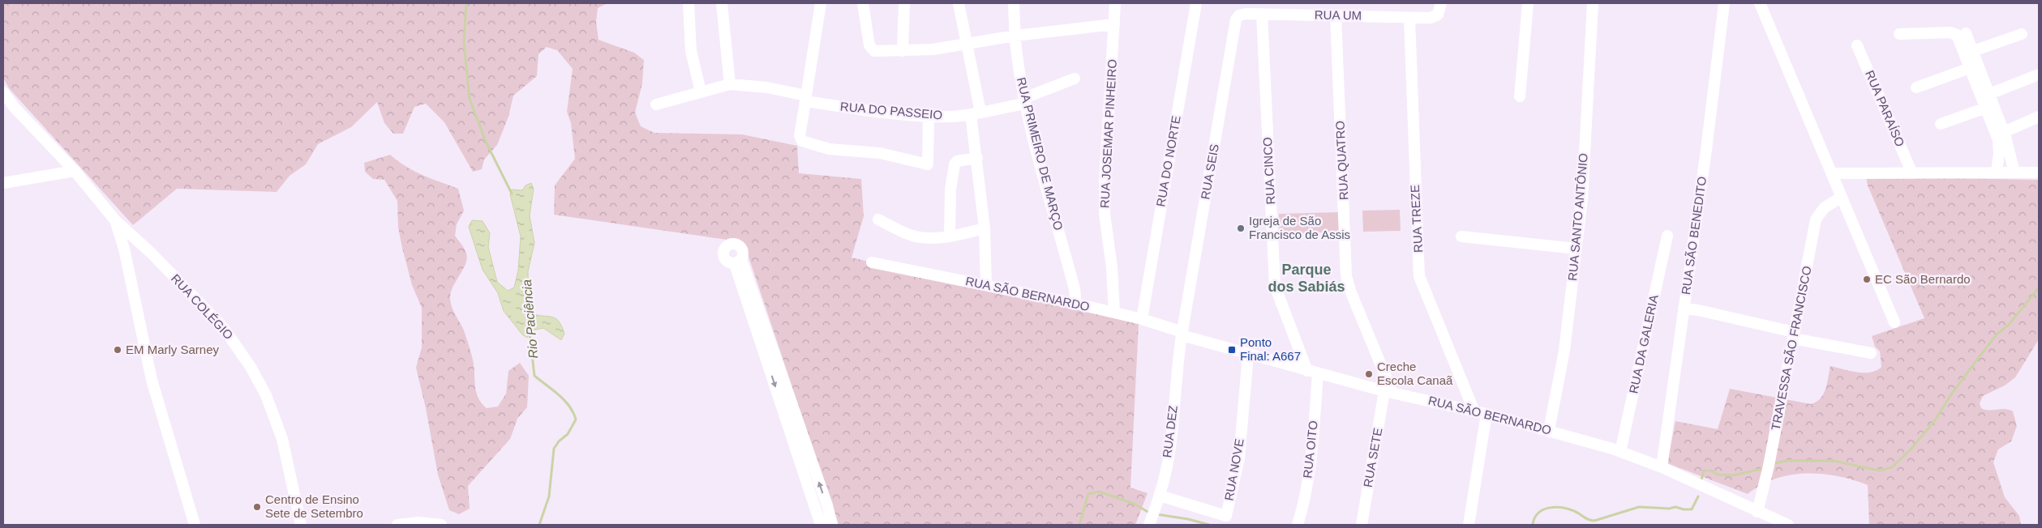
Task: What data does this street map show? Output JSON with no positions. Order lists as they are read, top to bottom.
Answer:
{
  "streets": {
    "street": [
      "RUA UM",
      "RUA PARAÍSO",
      "RUA DO PASSEIO",
      "RUA JOSEMAR PINHEIRO",
      "RUA PRIMEIRO DE MARÇO",
      "RUA QUATRO",
      "RUA DO NORTE",
      "RUA CINCO",
      "RUA SEIS",
      "RUA SANTO ANTÔNIO",
      "RUA TREZE",
      "RUA SÃO BENEDITO",
      "RUA SÃO BERNARDO",
      "RUA COLÉGIO",
      "RUA DA GALERIA",
      "TRAVESSA SÃO FRANCISCO",
      "RUA DEZ",
      "RUA OITO",
      "RUA SETE",
      "RUA NOVE"
    ]
  },
  "crossings": [
    ["RUA UM", "RUA QUATRO"],
    ["RUA UM", "RUA CINCO"],
    ["RUA UM", "RUA SEIS"],
    ["RUA UM", "RUA TREZE"],
    ["RUA DO PASSEIO", "RUA PRIMEIRO DE MARÇO"],
    ["RUA JOSEMAR PINHEIRO", "RUA SÃO BERNARDO"],
    ["RUA PRIMEIRO DE MARÇO", "RUA SÃO BERNARDO"],
    ["RUA QUATRO", "RUA SÃO BERNARDO"],
    ["RUA QUATRO", "RUA SETE"],
    ["RUA DO NORTE", "RUA SÃO BERNARDO"],
    ["RUA CINCO", "RUA SÃO BERNARDO"],
    ["RUA CINCO", "RUA OITO"],
    ["RUA SEIS", "RUA SÃO BERNARDO"],
    ["RUA SEIS", "RUA DEZ"],
    ["RUA SANTO ANTÔNIO", "RUA SÃO BERNARDO"],
    ["RUA TREZE", "RUA SÃO BERNARDO"],
    ["RUA SÃO BENEDITO", "RUA SÃO BERNARDO"],
    ["RUA SÃO BERNARDO", "RUA DA GALERIA"],
    ["RUA SÃO BERNARDO", "TRAVESSA SÃO FRANCISCO"],
    ["RUA SÃO BERNARDO", "RUA DEZ"],
    ["RUA SÃO BERNARDO", "RUA OITO"],
    ["RUA SÃO BERNARDO", "RUA SETE"],
    ["RUA SÃO BERNARDO", "RUA NOVE"],
    ["RUA DEZ", "RUA NOVE"]
  ],
  "districts": ["Parque dos Sabiás"],
  "water": ["Rio Paciência"],
  "places": {
    "other": [
      "Igreja de São Francisco de Assis",
      "EC São Bernardo",
      "EM Marly Sarney",
      "Creche Escola Canaã",
      "Centro de Ensino Sete de Setembro"
    ],
    "transit": ["Ponto Final: A667"]
  }
}
